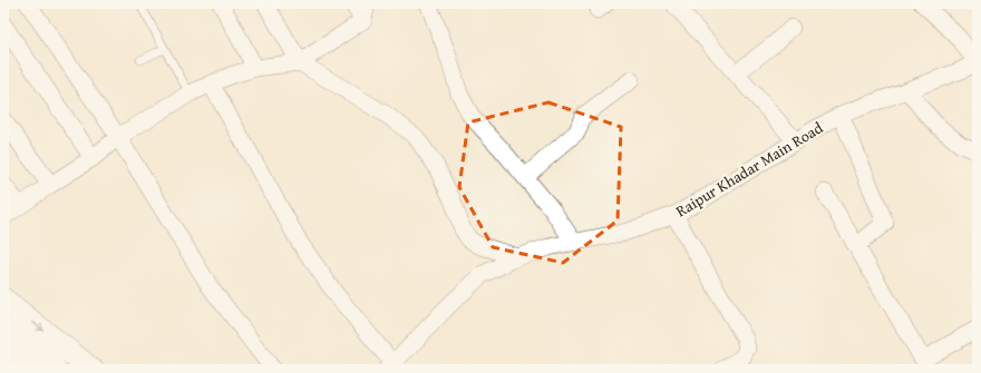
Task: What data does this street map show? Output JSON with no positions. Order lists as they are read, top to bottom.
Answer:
{
  "streets": {
    "street": ["Raipur Khadar Main Road"]
  }
}
